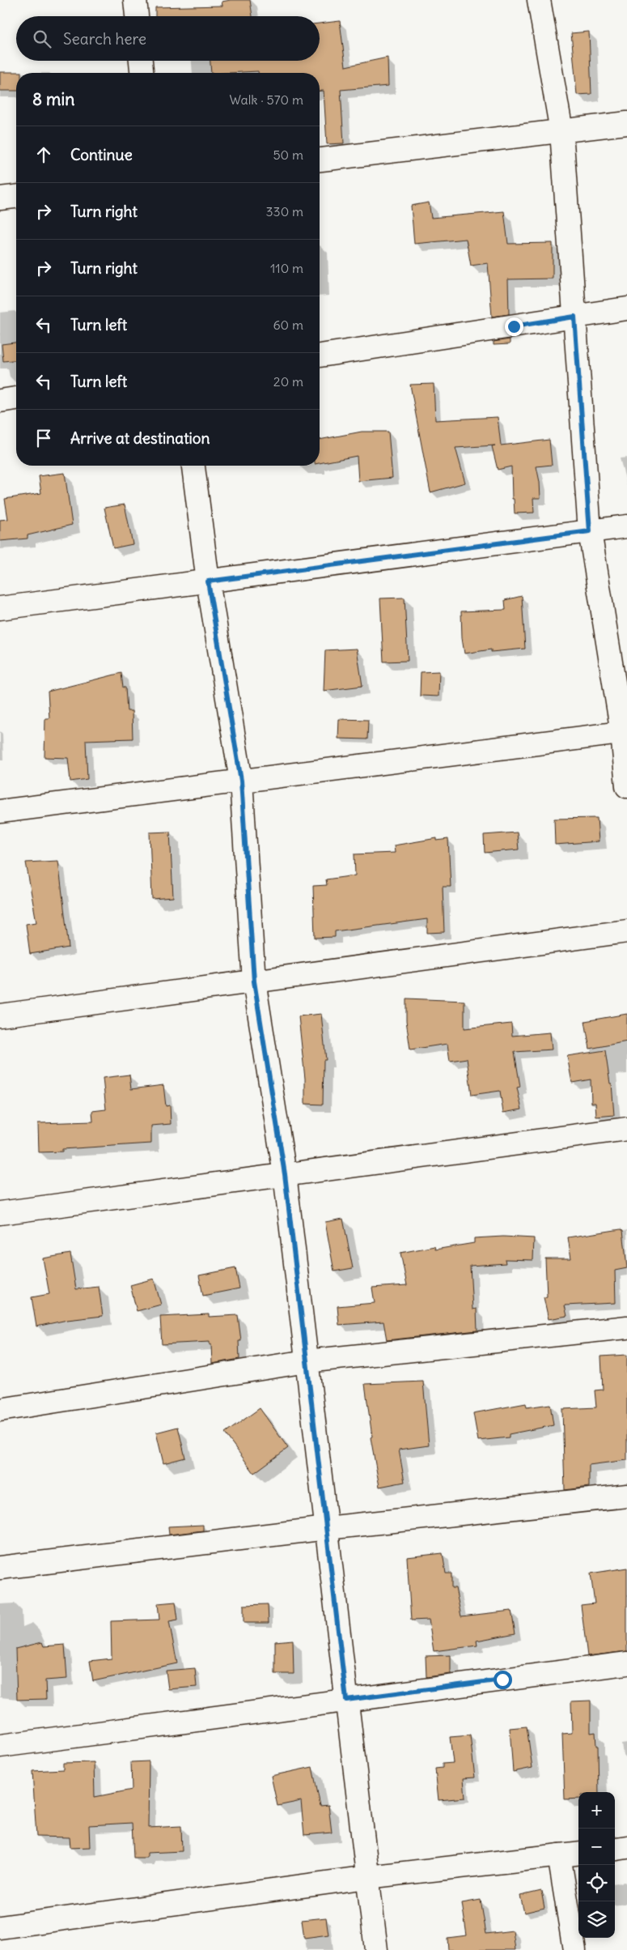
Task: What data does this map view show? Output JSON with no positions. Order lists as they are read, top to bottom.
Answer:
{
  "page": {
    "search": "Search here",
    "heading": ["8 min", "Walk · 570 m"],
    "list": [
      ["Continue", "50 m"],
      ["Turn right", "330 m"],
      ["Turn right", "110 m"],
      ["Turn left", "60 m"],
      ["Turn left", "20 m"],
      "Arrive at destination"
    ],
    "map_buttons": ["+", "−"]
  }
}
